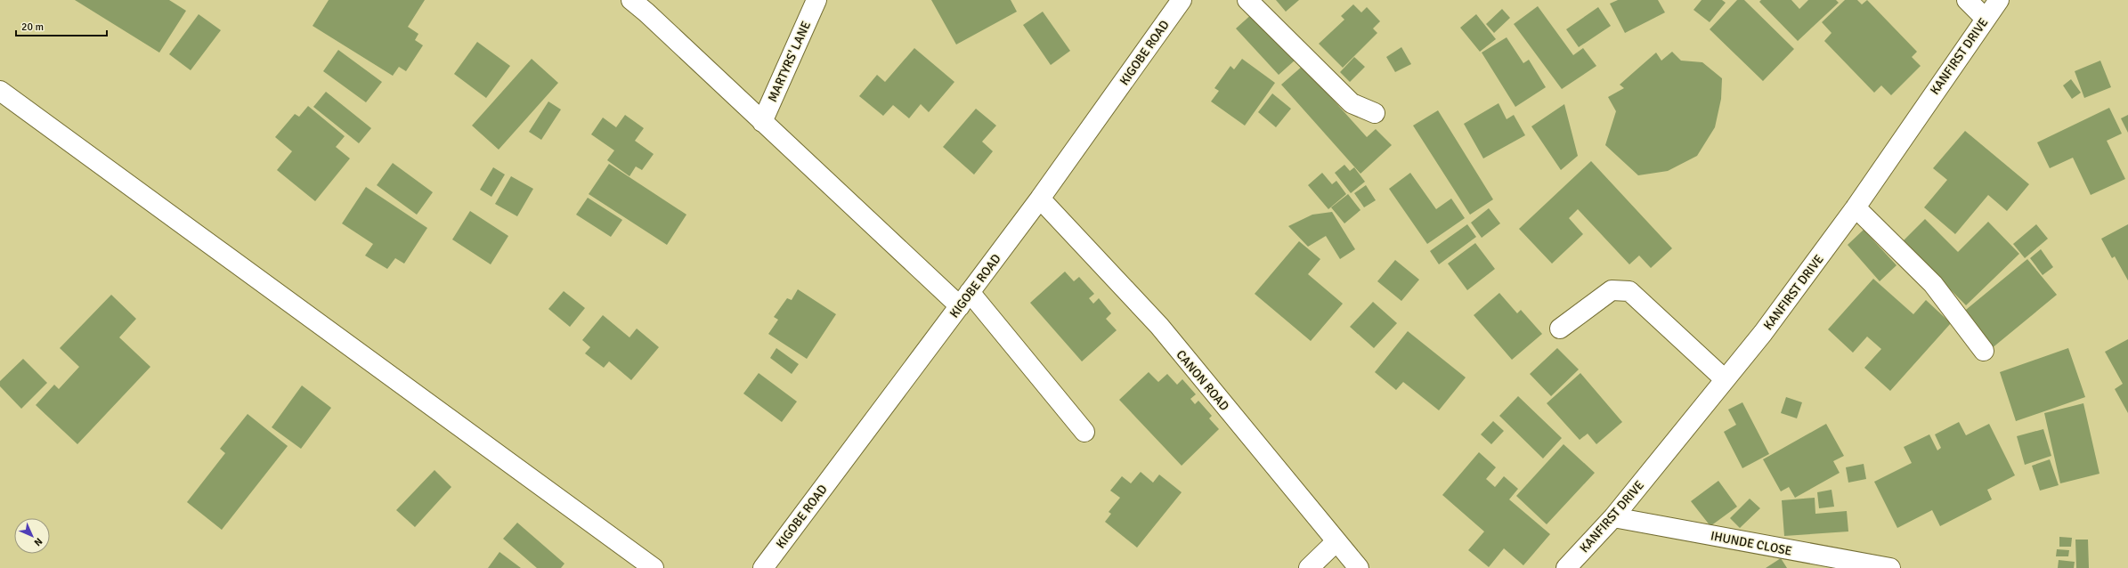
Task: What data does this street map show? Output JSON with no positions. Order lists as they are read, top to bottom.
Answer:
{
  "streets": {
    "street": [
      "KIGOBE ROAD",
      "KANFIRST DRIVE",
      "MARTYRS' LANE",
      "CANON ROAD",
      "IHUNDE CLOSE"
    ]
  },
  "crossings": [
    ["KIGOBE ROAD", "CANON ROAD"],
    ["KANFIRST DRIVE", "IHUNDE CLOSE"]
  ],
  "scale_bar": "20 m",
  "north": "bottom right"
}
